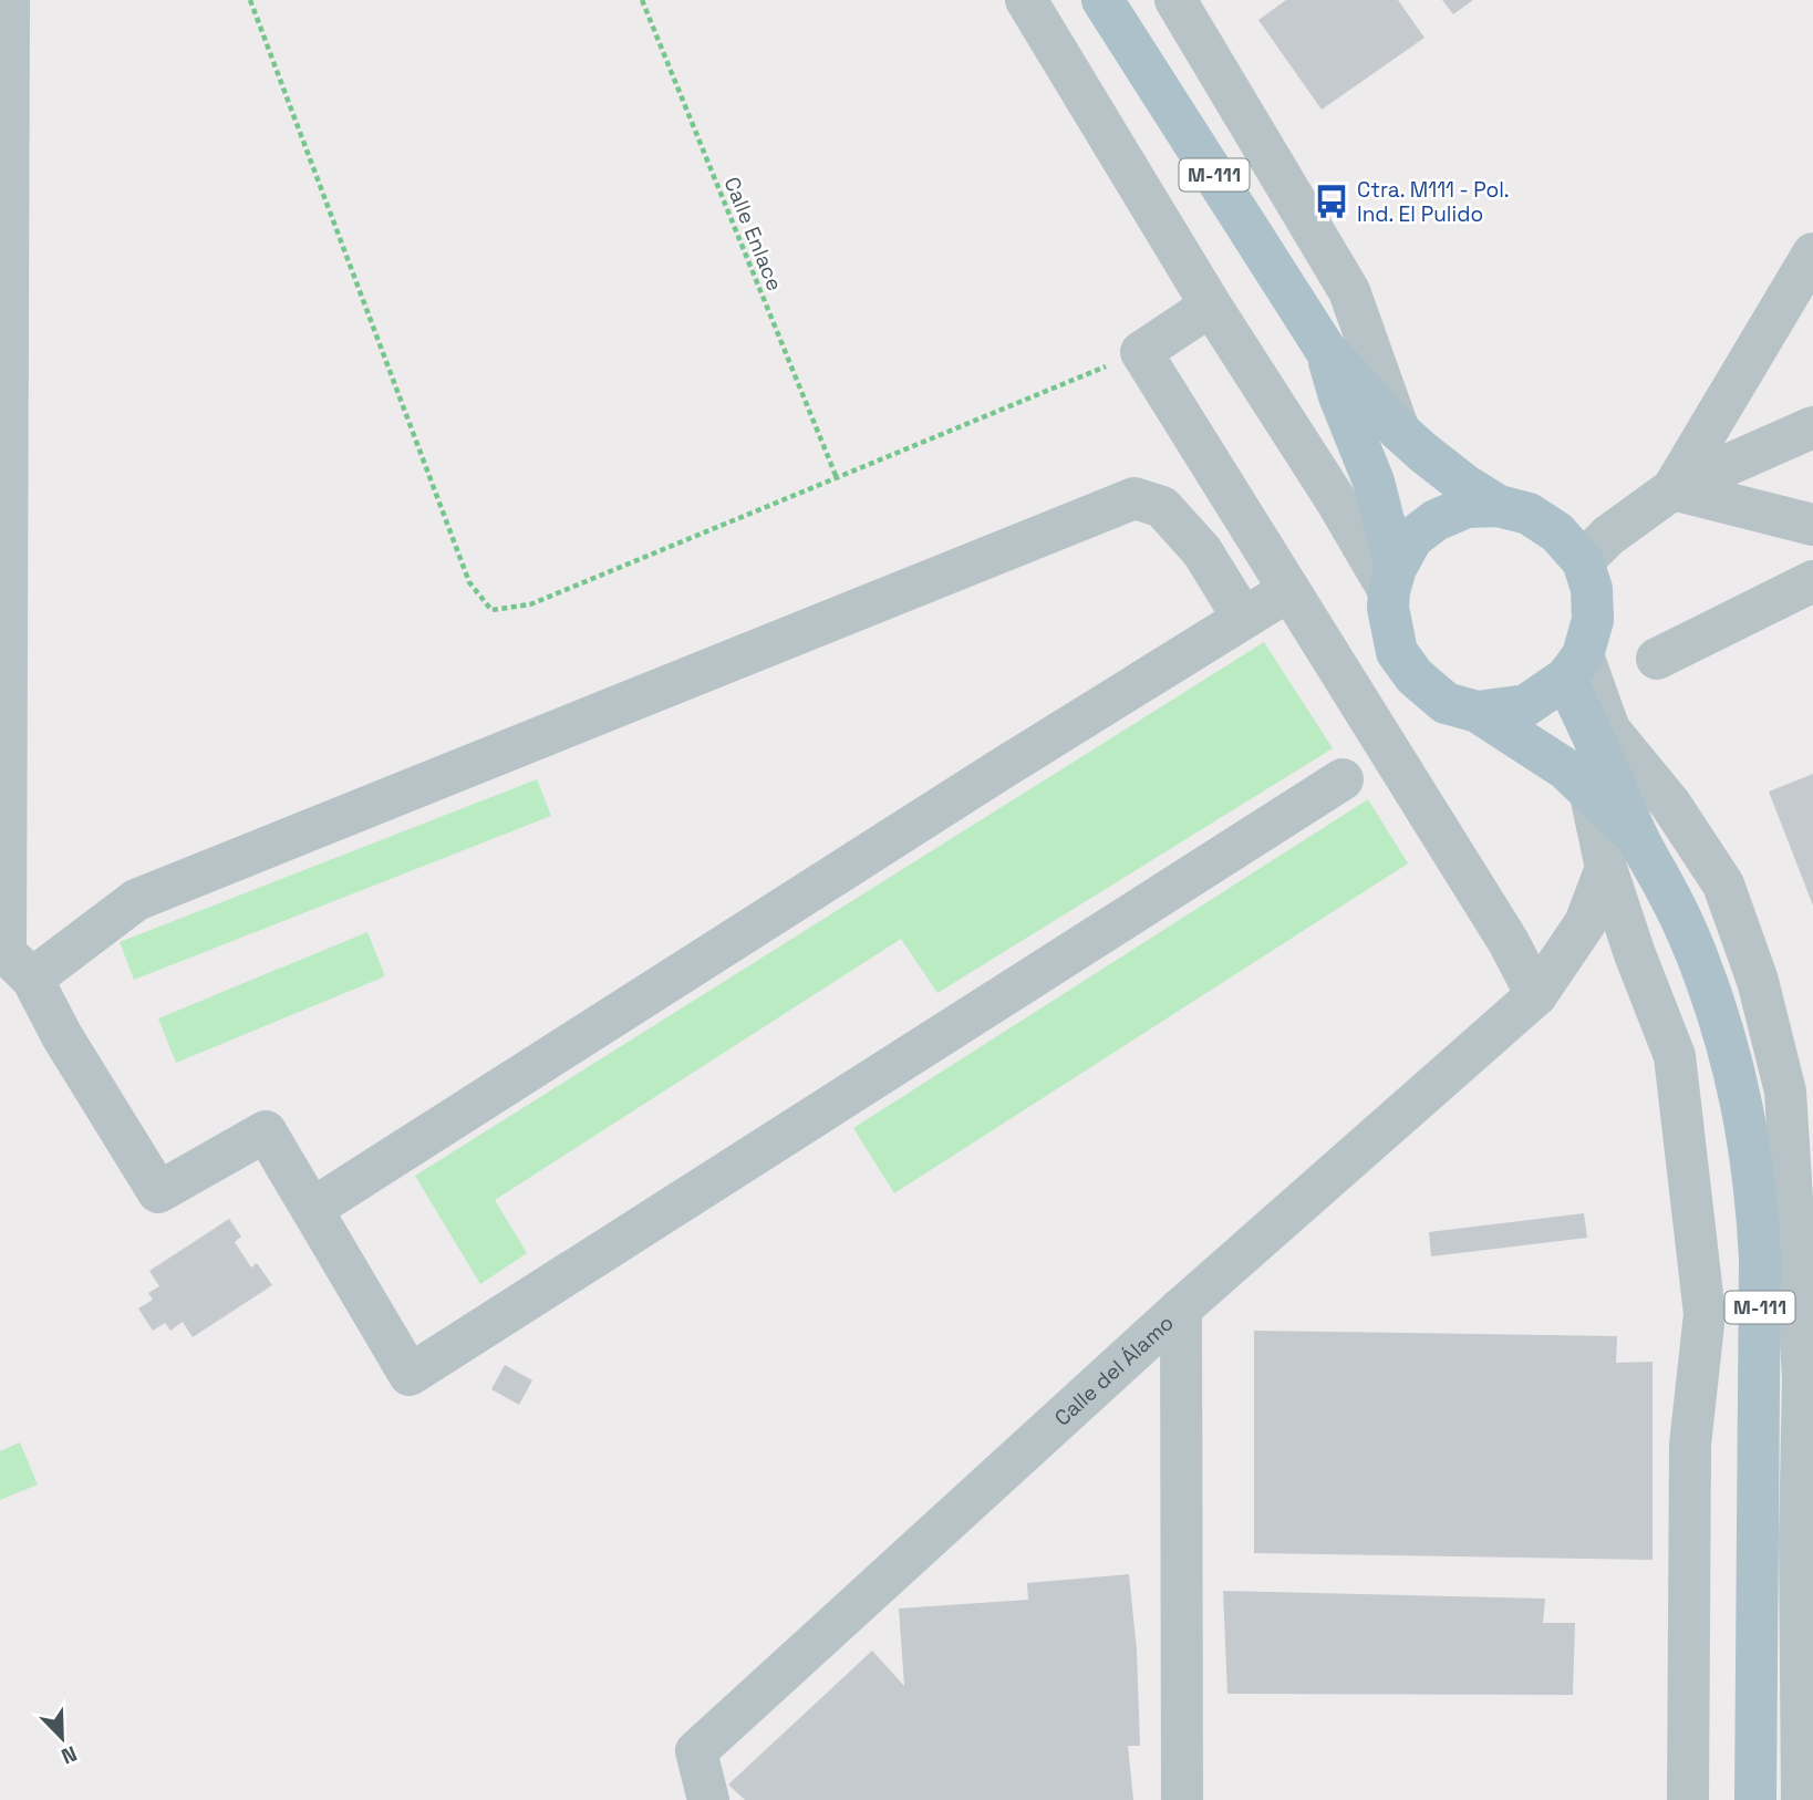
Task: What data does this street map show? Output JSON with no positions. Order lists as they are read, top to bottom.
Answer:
{
  "streets": {
    "main road": ["M-111"],
    "street": ["Calle del Álamo"],
    "path": ["Calle Enlace"]
  },
  "places": {
    "bus stop": ["Ctra. M111 - Pol. Ind. El Pulido"]
  },
  "north": "bottom right"
}
